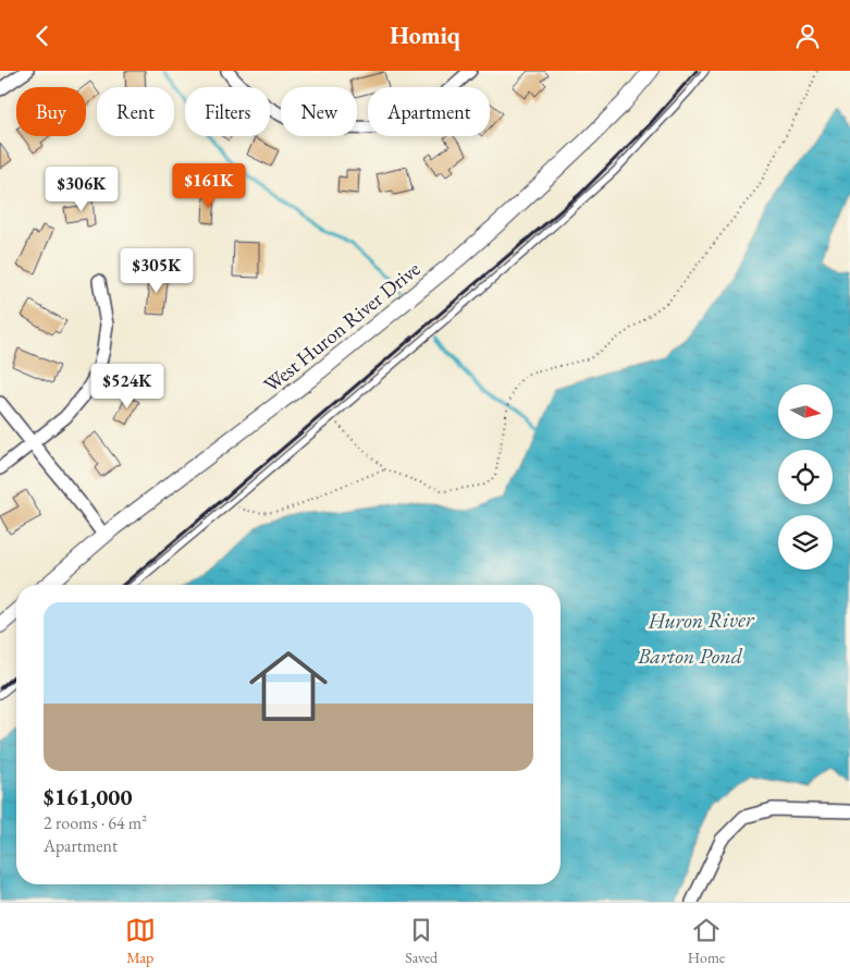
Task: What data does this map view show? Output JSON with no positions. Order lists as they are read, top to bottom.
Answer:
{
  "streets": {
    "street": ["West Huron River Drive"]
  },
  "water": ["Huron River", "Barton Pond"],
  "north": "right",
  "page": {
    "header": "Homiq",
    "chip": [
      "Buy",
      "Rent",
      "Filters",
      "New",
      "Apartment"
    ],
    "price": [
      "$161K",
      "$306K",
      "$305K",
      "$524K"
    ],
    "list": [
      {
        "name": "$161,000",
        "note": "2 rooms · 64 m² · Apartment"
      }
    ],
    "tabs": ["Map", "Saved", "Home"]
  }
}
